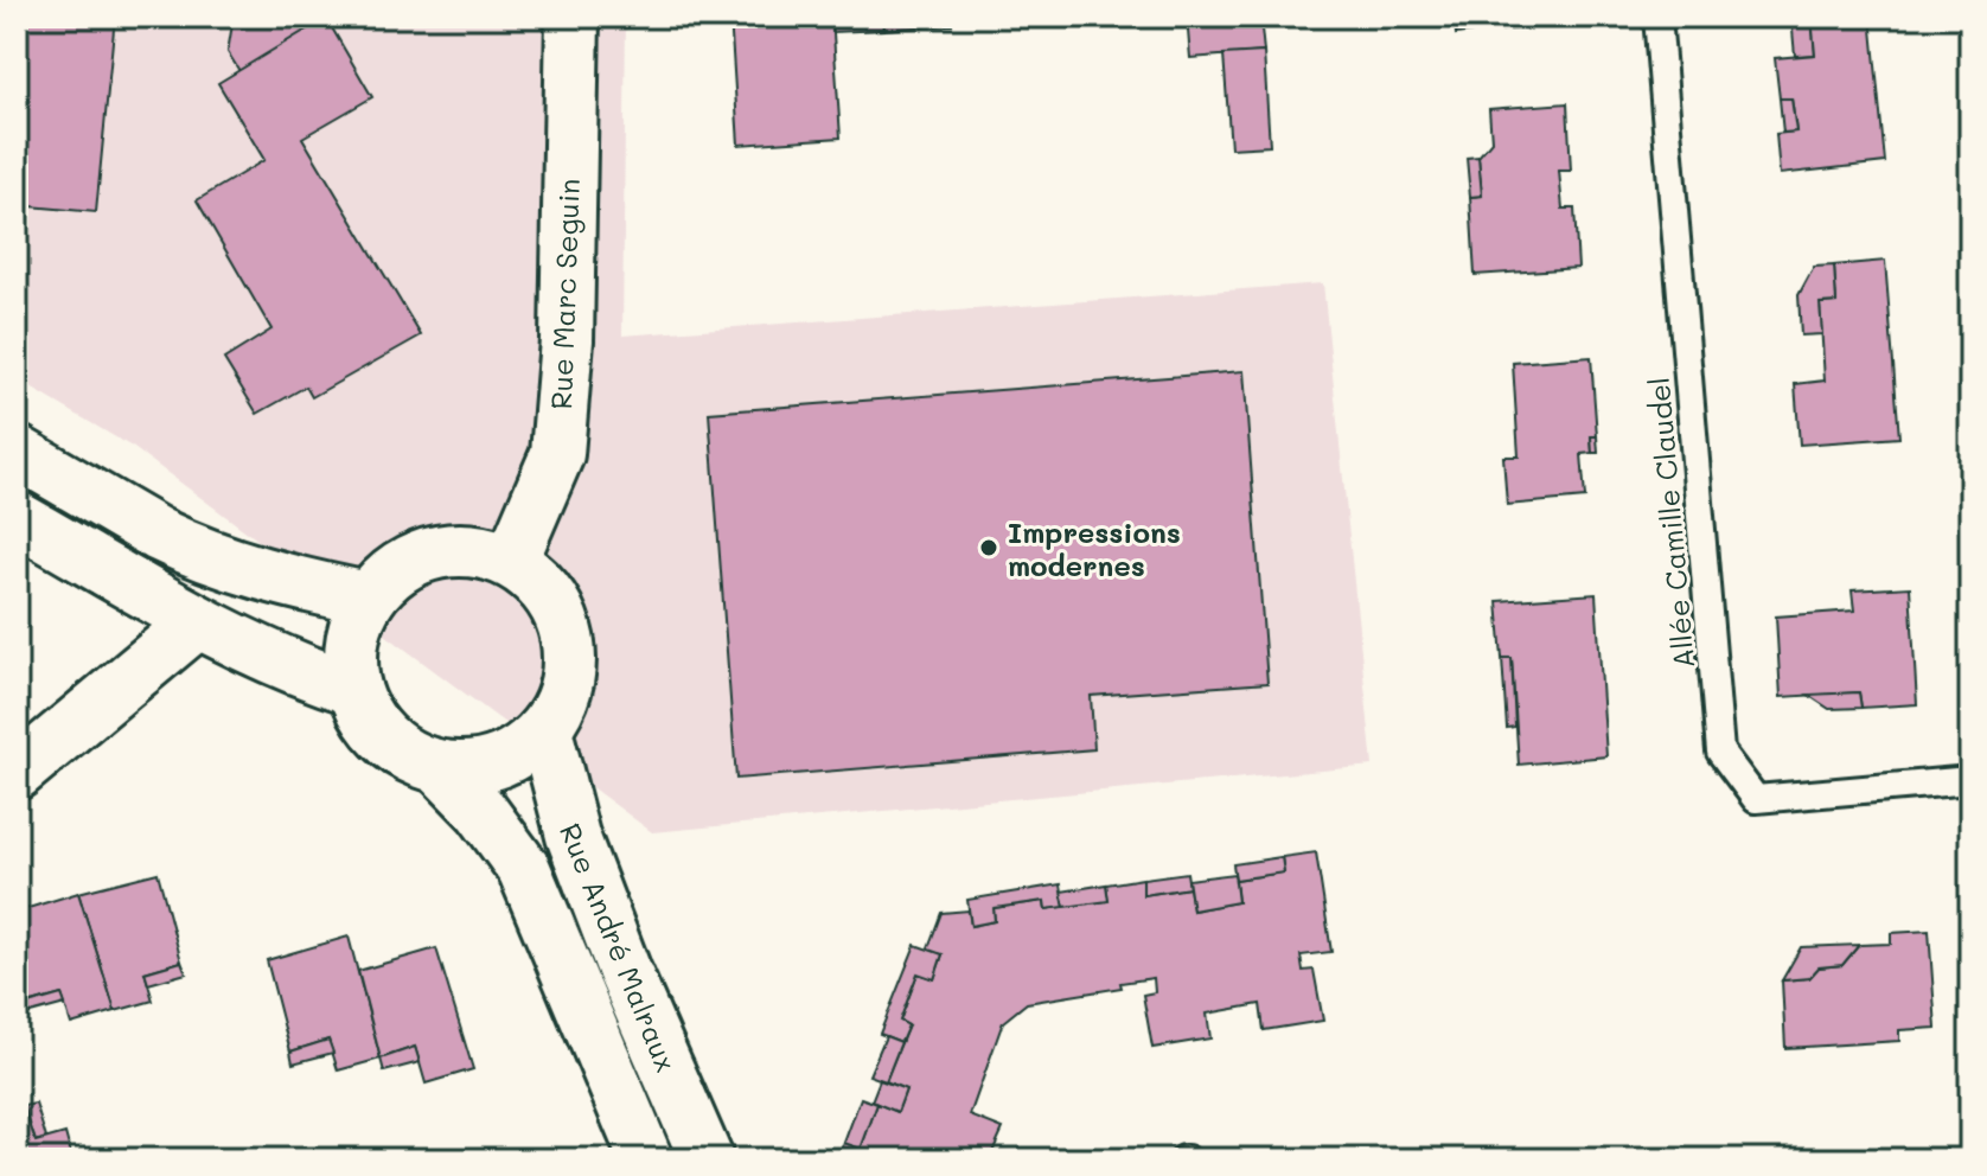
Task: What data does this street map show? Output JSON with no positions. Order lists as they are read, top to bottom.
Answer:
{
  "streets": {
    "street": ["Rue Marc Seguin", "Rue André Malraux"],
    "lane": ["Allée Camille Claudel"]
  },
  "crossings": [
    ["Rue Marc Seguin", "Rue André Malraux"]
  ],
  "places": ["Impressions modernes"]
}
